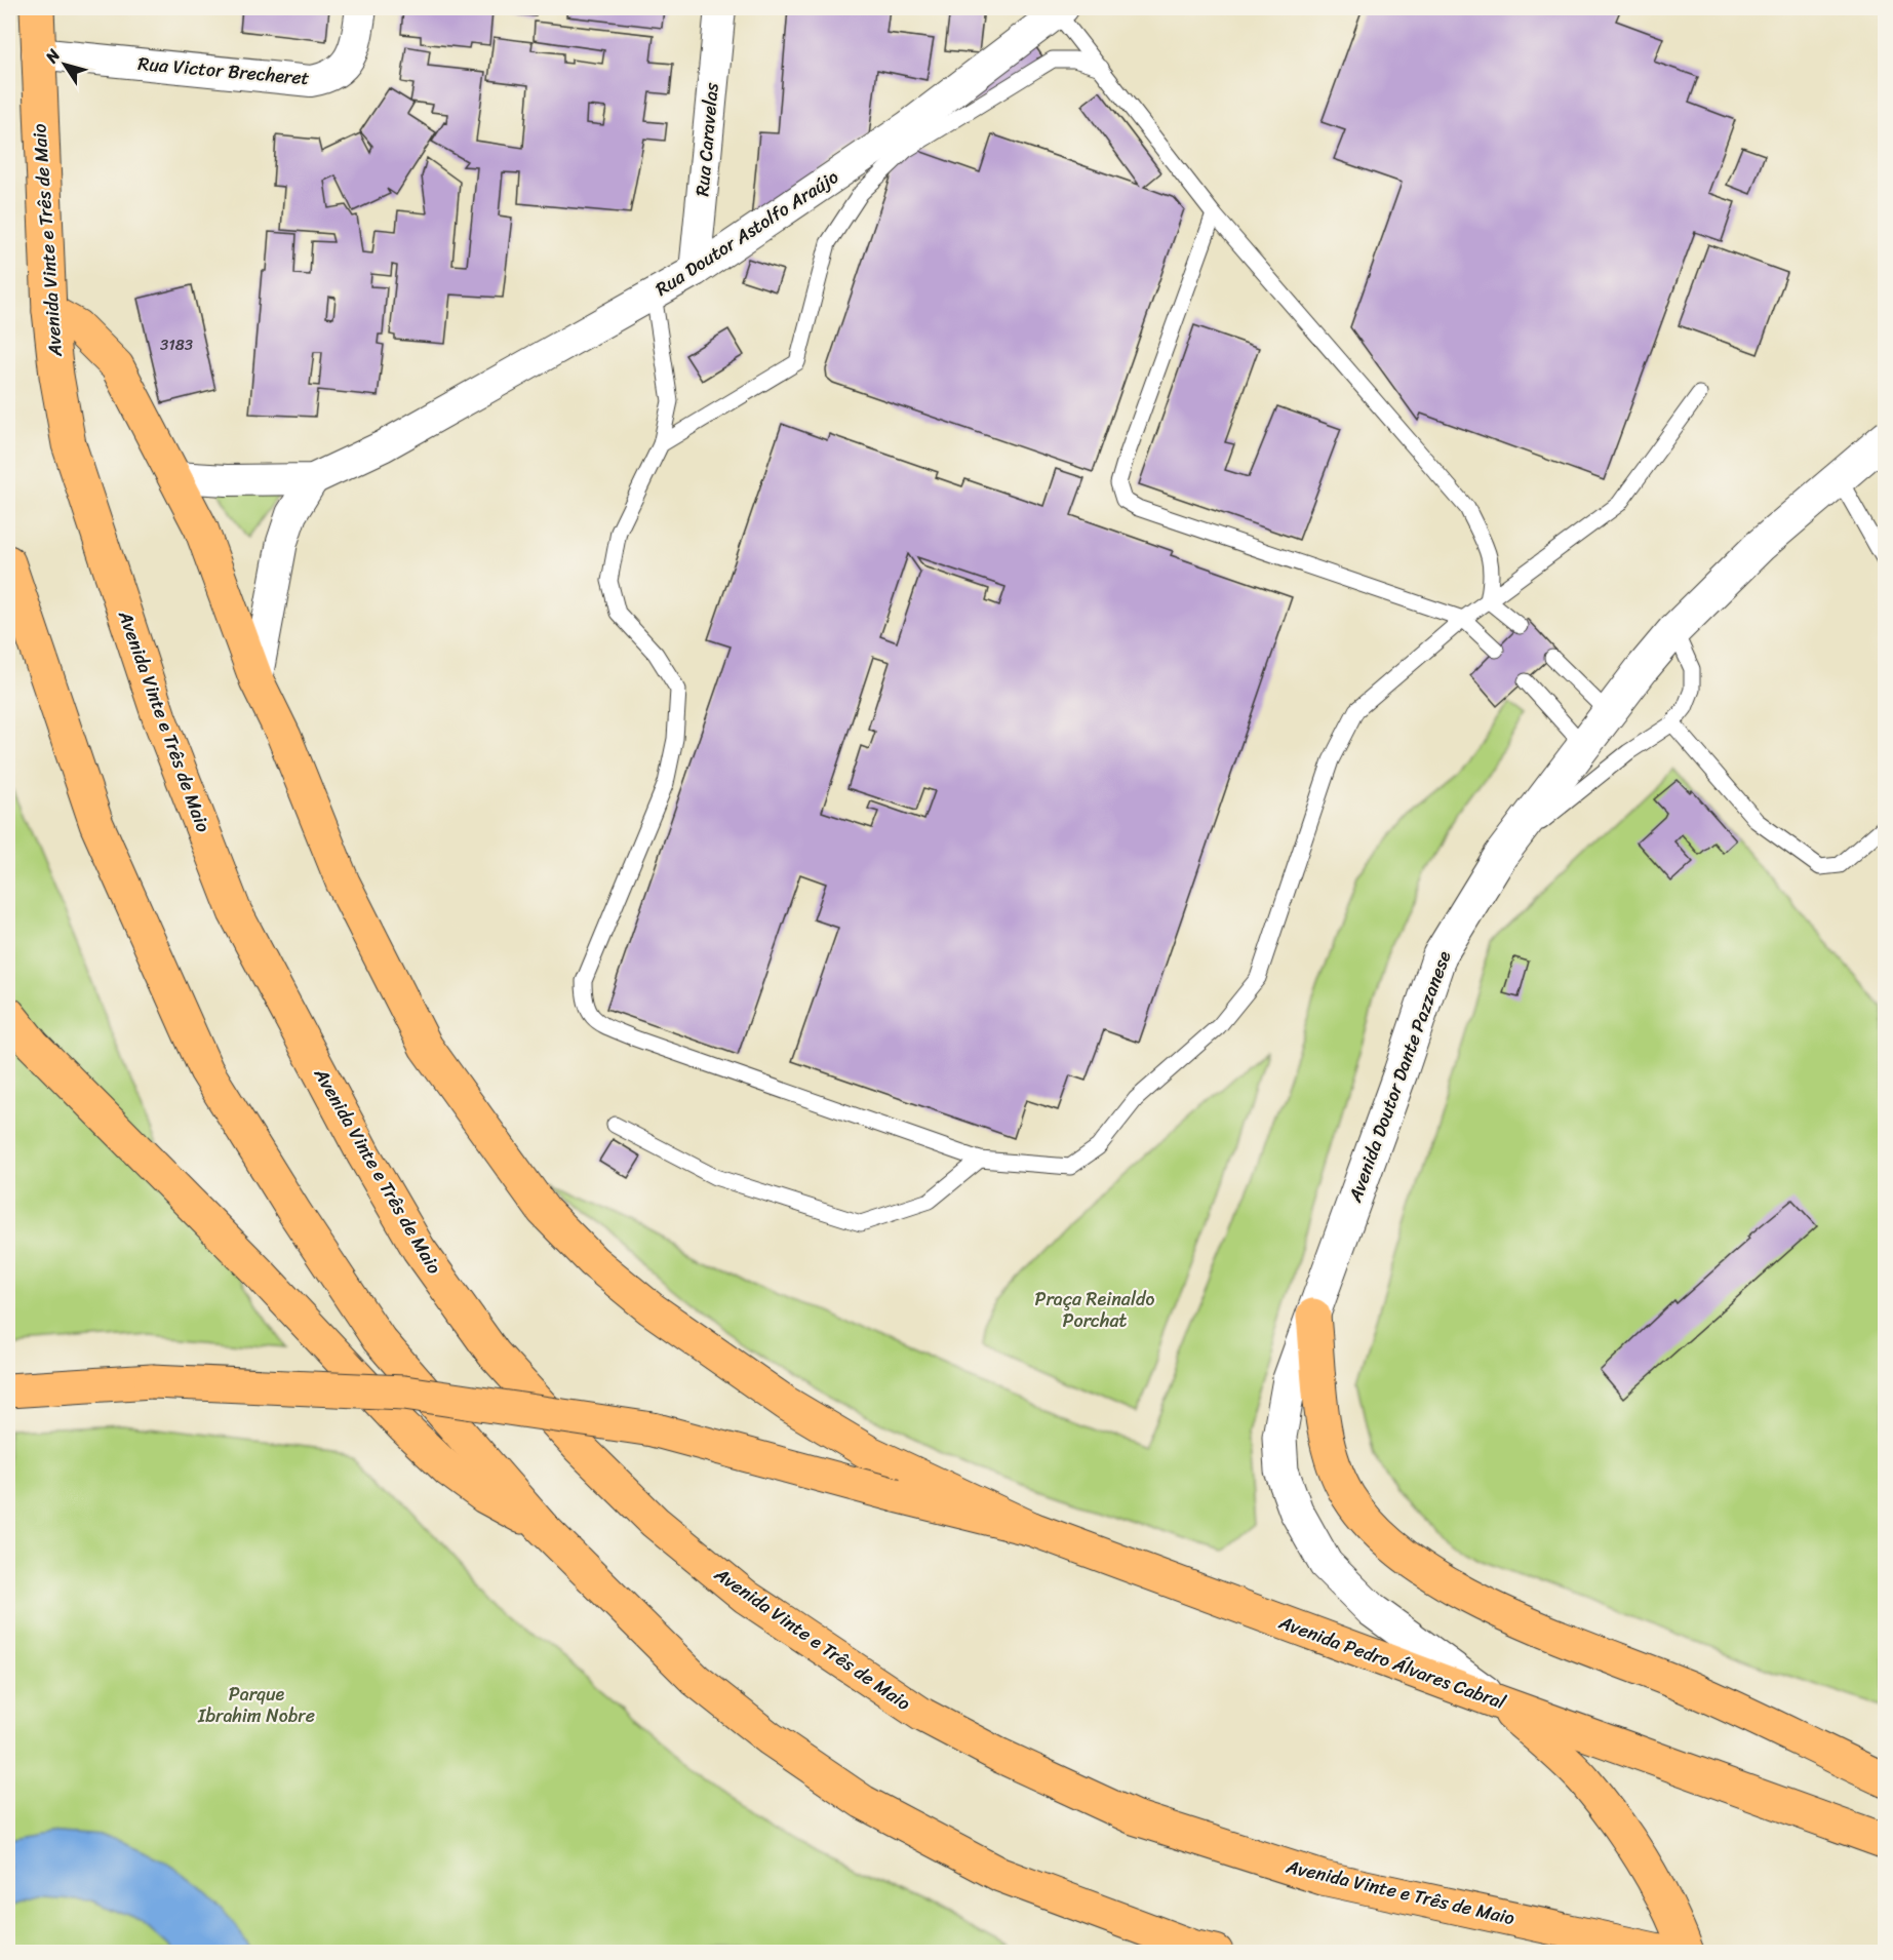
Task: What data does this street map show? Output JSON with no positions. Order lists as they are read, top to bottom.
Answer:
{
  "streets": {
    "main road": ["Avenida Vinte e Três de Maio", "Avenida Pedro Álvares Cabral"],
    "street": [
      "Rua Victor Brecheret",
      "Rua Caravelas",
      "Rua Doutor Astolfo Araújo",
      "Avenida Doutor Dante Pazzanese"
    ]
  },
  "crossings": [
    ["Rua Victor Brecheret", "Avenida Vinte e Três de Maio"],
    ["Rua Caravelas", "Rua Doutor Astolfo Araújo"],
    ["Avenida Doutor Dante Pazzanese", "Avenida Pedro Álvares Cabral"]
  ],
  "parks": ["Praça Reinaldo Porchat", "Parque Ibrahim Nobre"],
  "house_numbers": ["3183"],
  "north": "top left"
}
